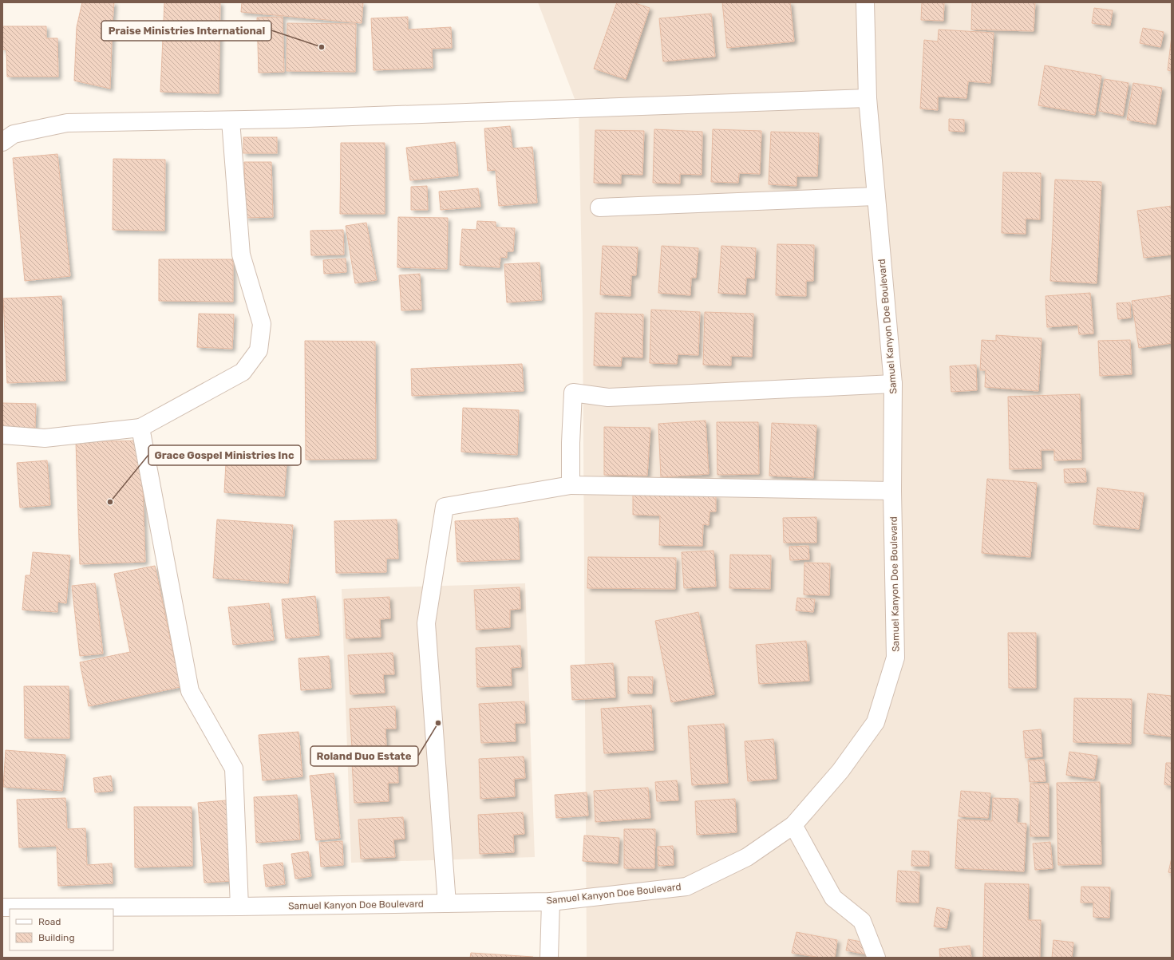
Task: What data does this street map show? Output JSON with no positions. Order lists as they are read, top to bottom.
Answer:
{
  "streets": {
    "street": ["Samuel Kanyon Doe Boulevard"]
  },
  "places": ["Praise Ministries International", "Grace Gospel Ministries Inc", "Roland Duo Estate"],
  "legend": ["Road", "Building"]
}
